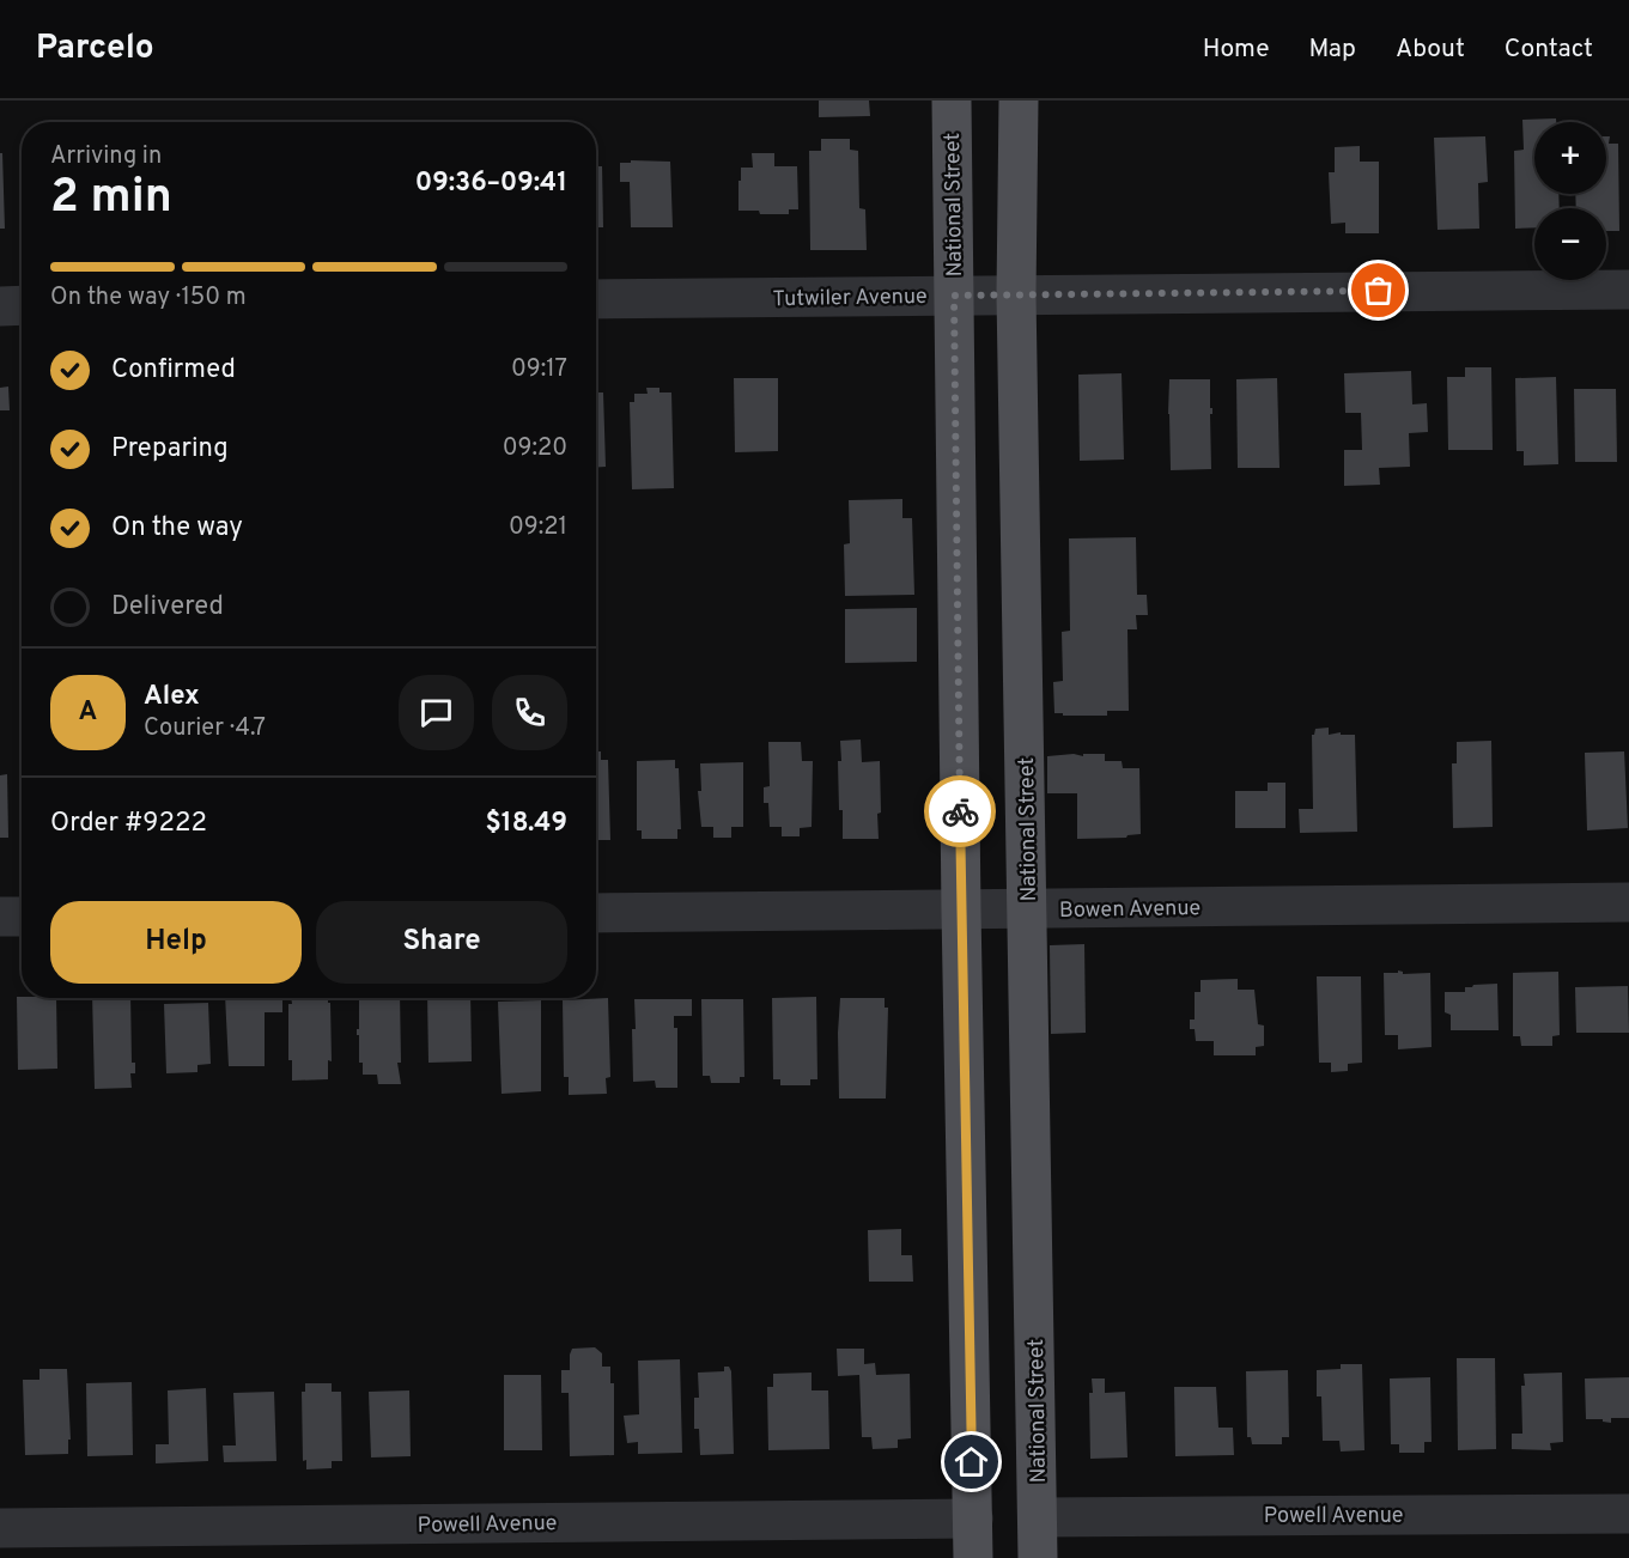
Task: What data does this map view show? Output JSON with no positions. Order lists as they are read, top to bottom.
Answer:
{
  "streets": {
    "main road": ["National Street"],
    "street": ["Tutwiler Avenue", "Bowen Avenue", "Powell Avenue"]
  },
  "crossings": [
    ["National Street", "Tutwiler Avenue"],
    ["National Street", "Bowen Avenue"],
    ["National Street", "Powell Avenue"]
  ],
  "page": {
    "header": "Parcelo",
    "nav": [
      "Home",
      "Map",
      "About",
      "Contact"
    ],
    "map_buttons": ["+", "−"],
    "heading": ["2 min", "Arriving in", "09:36–09:41"],
    "panel": [
      "Alex",
      "Courier · 4.7",
      "Order #9222",
      "$18.49"
    ],
    "bar": "On the way · 150 m",
    "list": [
      ["Confirmed", "09:17"],
      ["Preparing", "09:20"],
      ["On the way", "09:21"],
      "Delivered"
    ],
    "round": "A",
    "buttons": ["Help", "Share"]
  }
}
